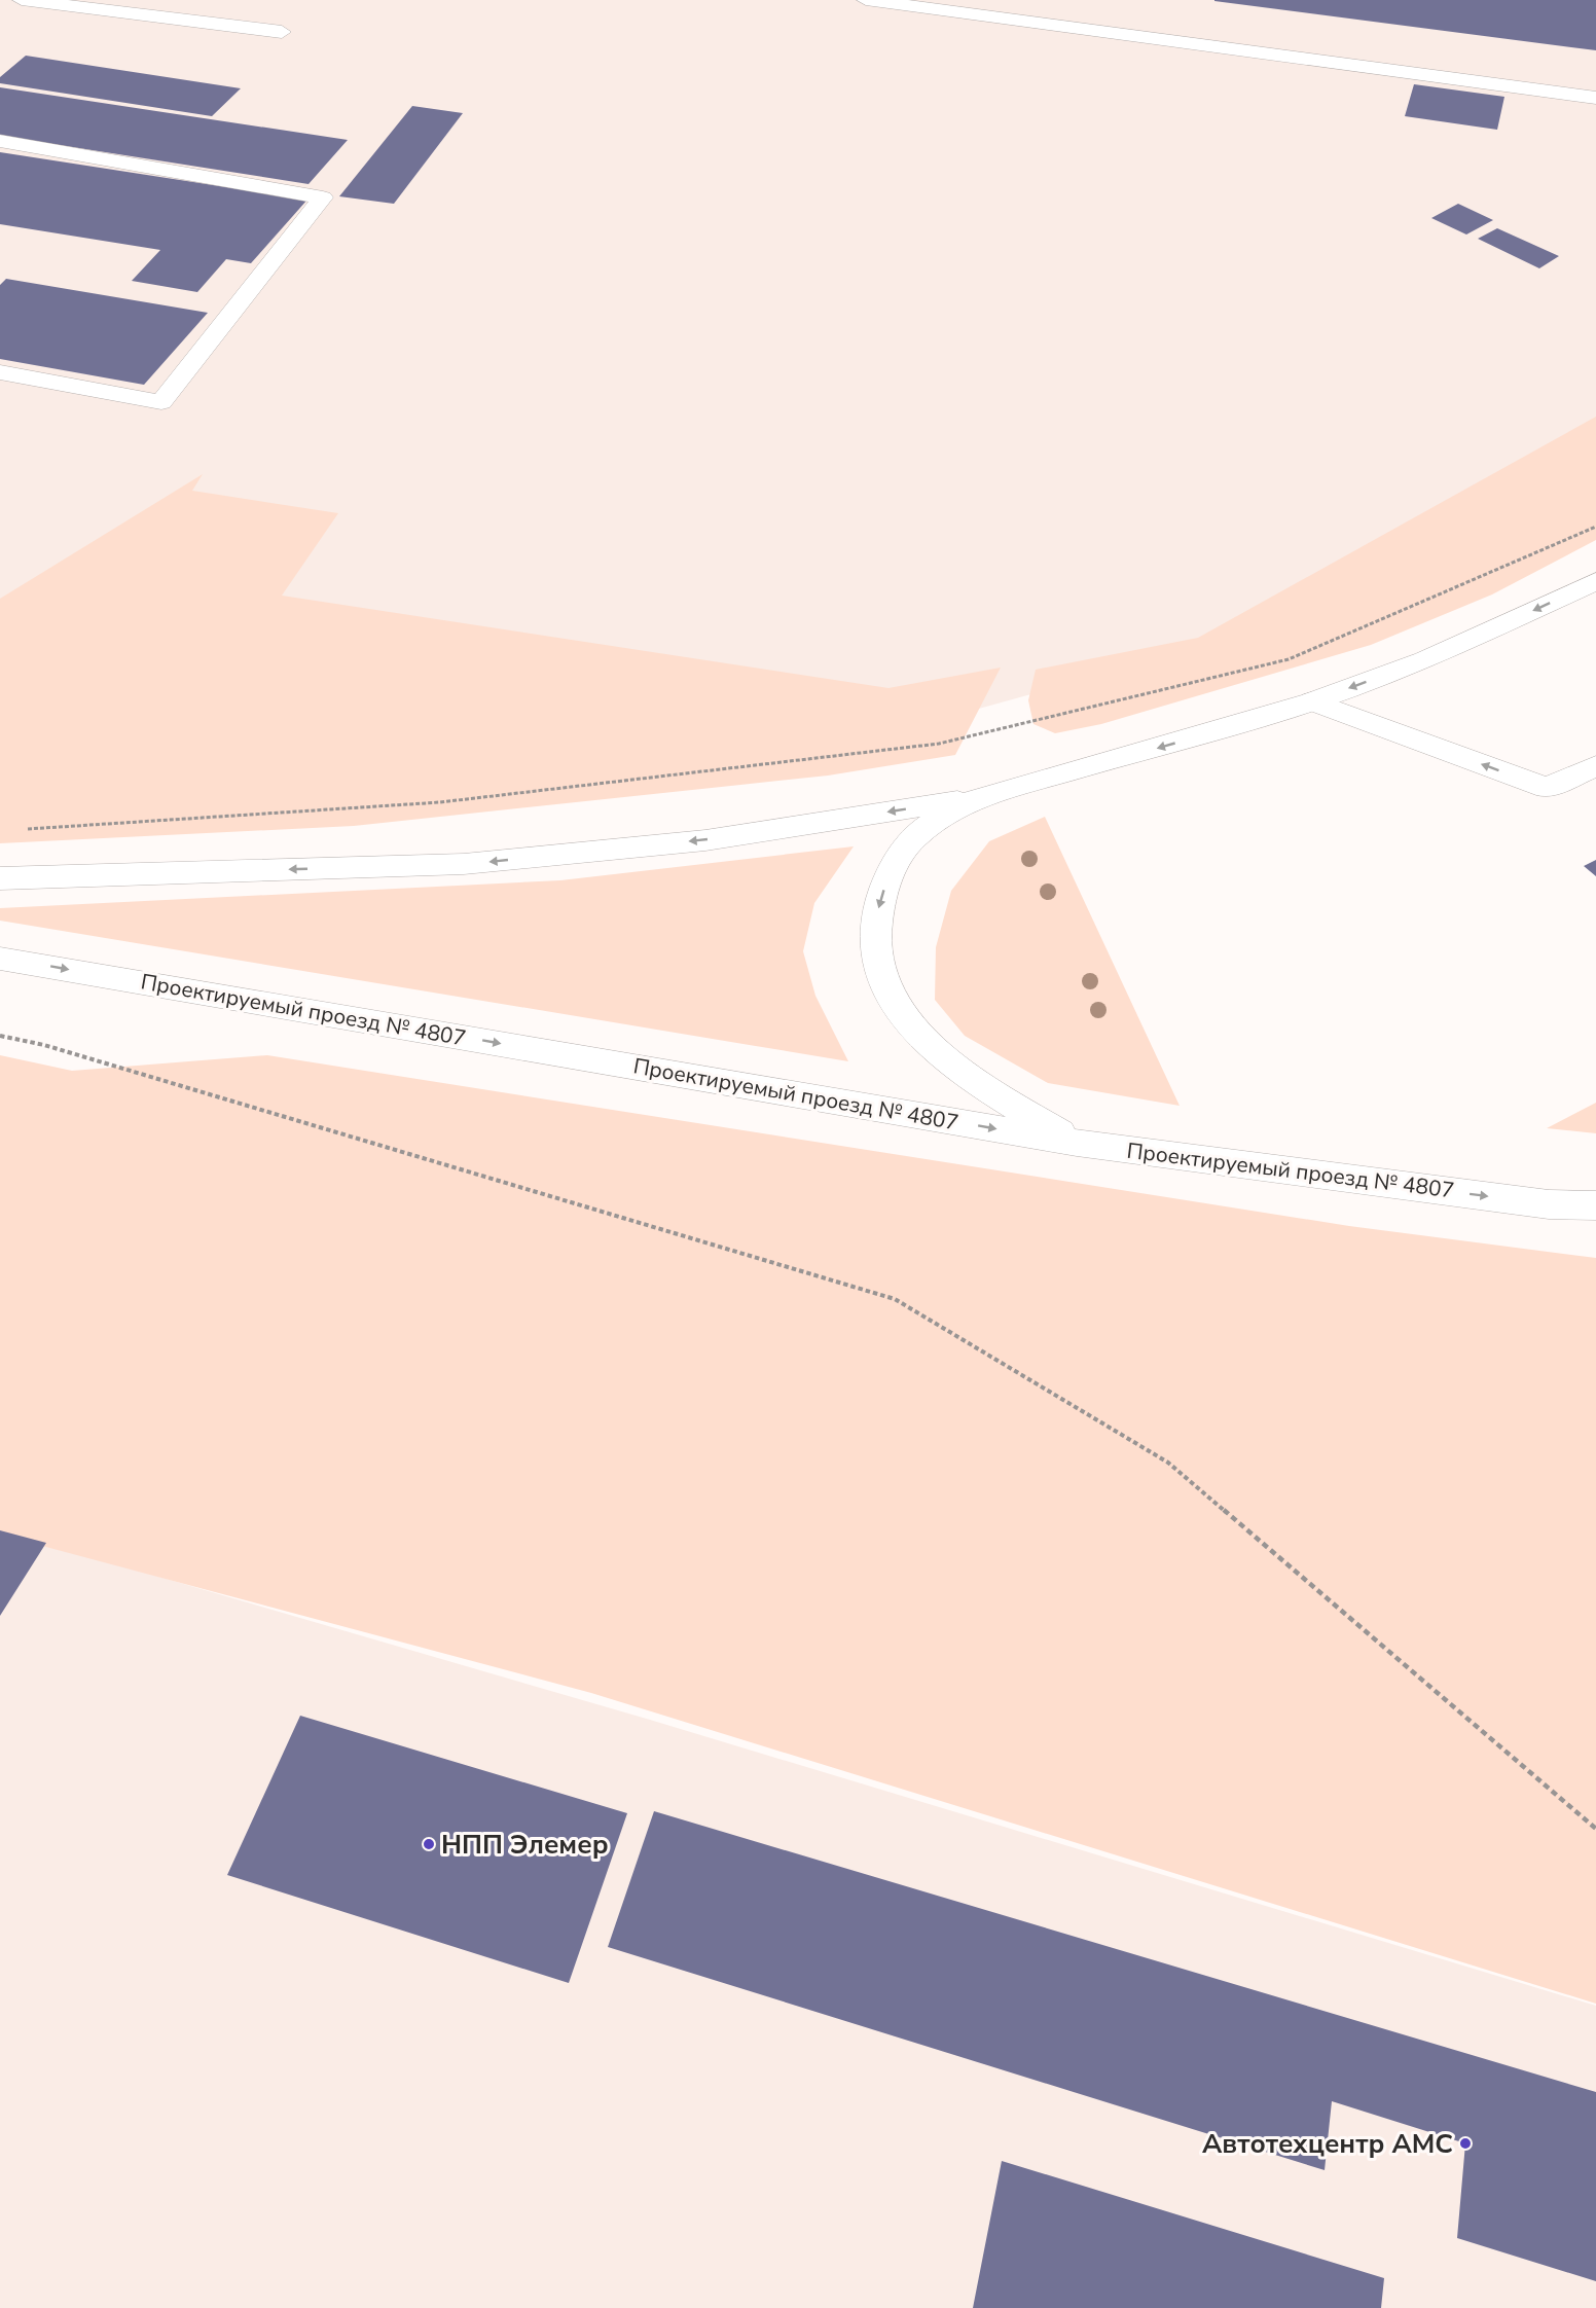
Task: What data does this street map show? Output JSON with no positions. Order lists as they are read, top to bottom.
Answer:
{
  "streets": {
    "main road": ["Проектируемый проезд № 4807"]
  },
  "places": ["НПП Элемер", "Автотехцентр АМС"]
}
